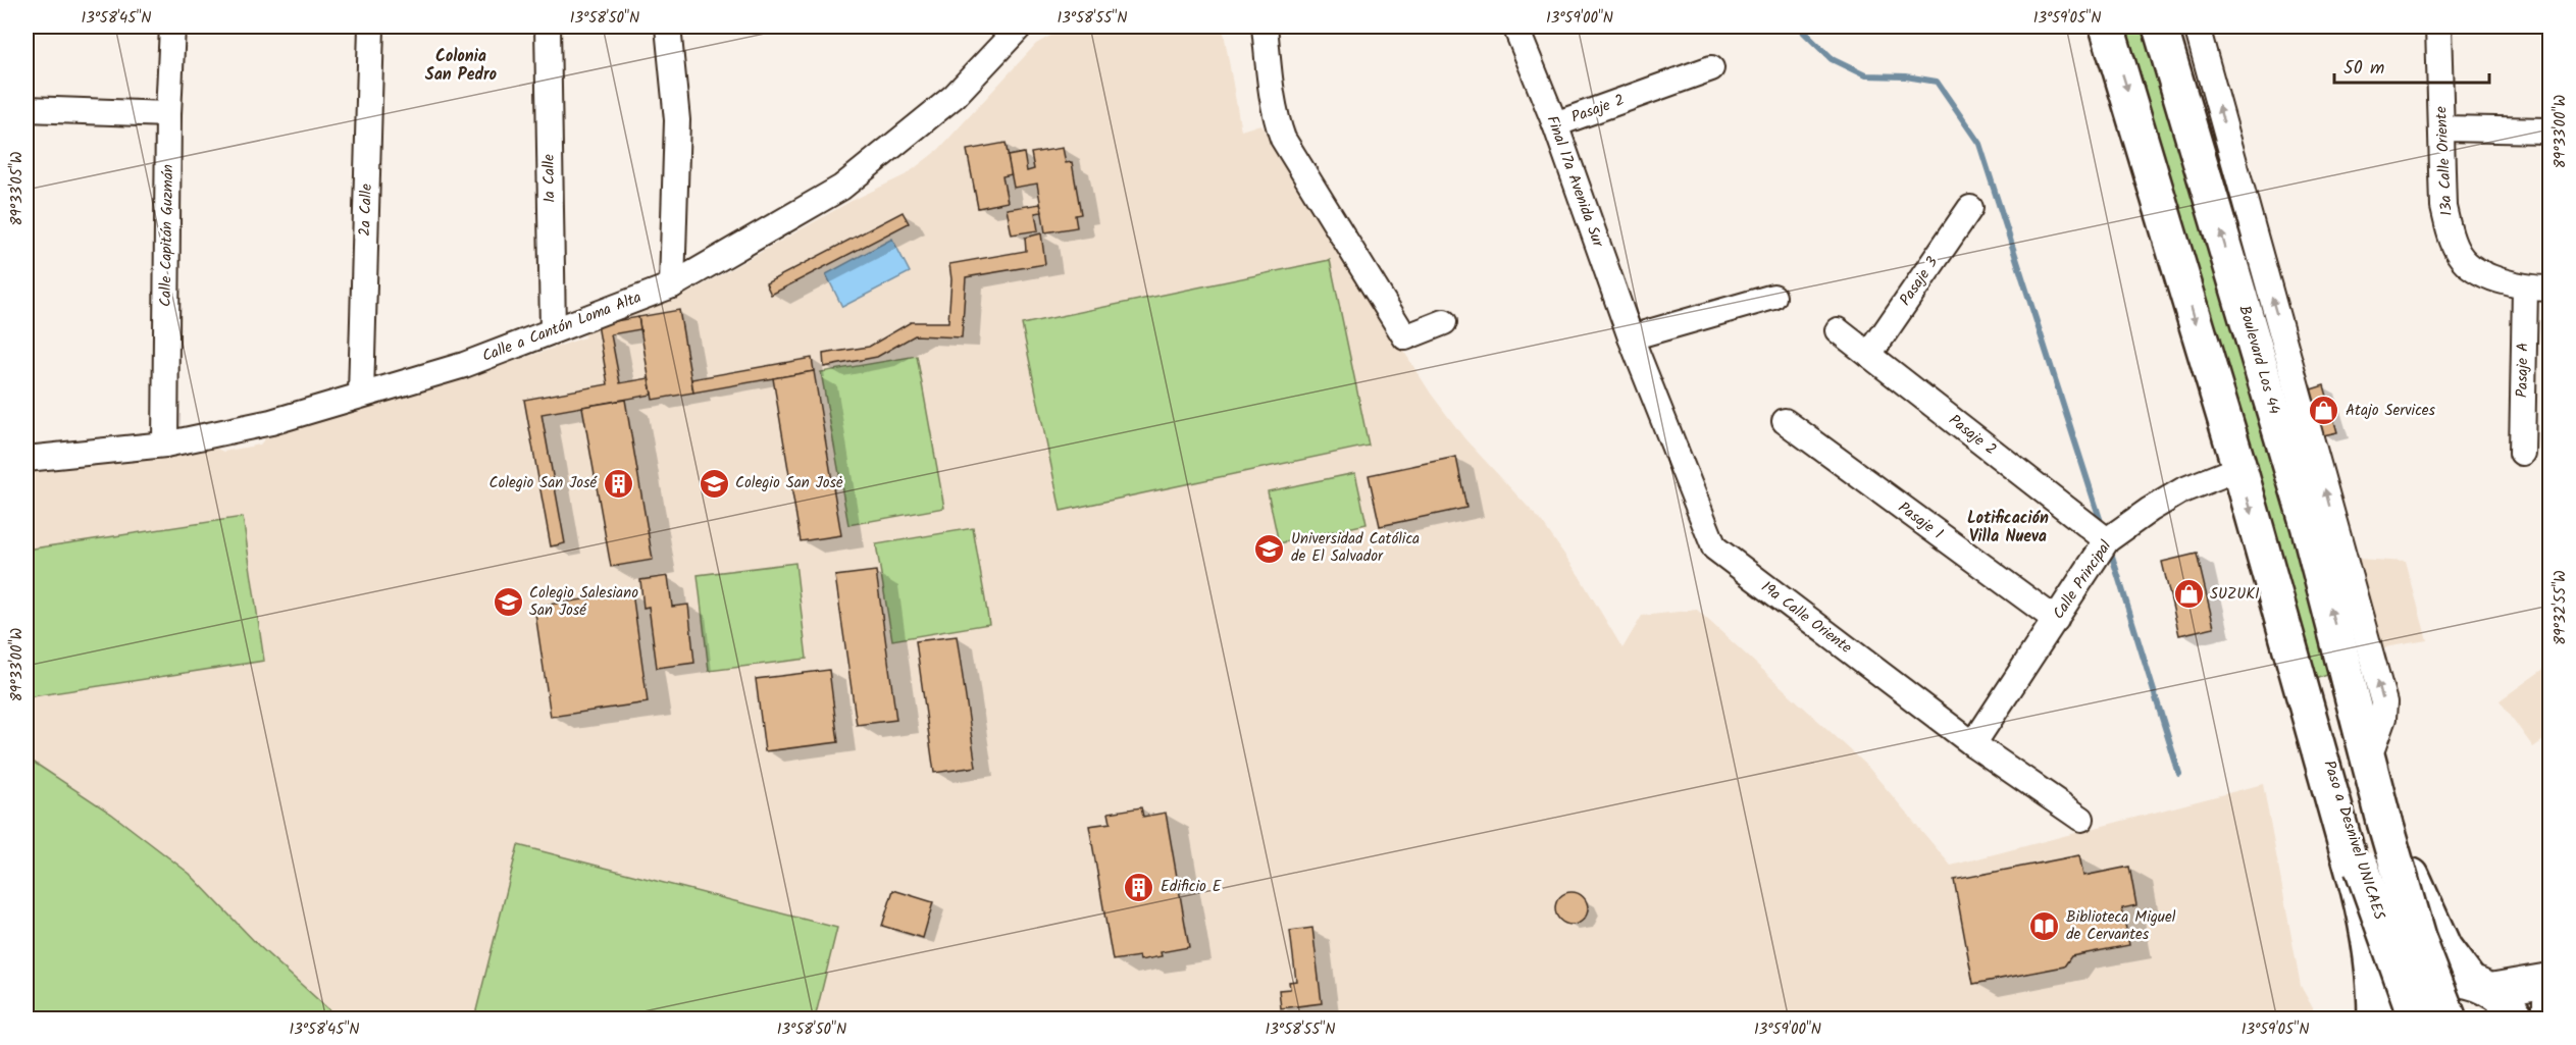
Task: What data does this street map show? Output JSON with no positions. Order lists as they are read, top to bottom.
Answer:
{
  "streets": {
    "highway": ["Boulevard Los 44", "Paso a Desnivel UNICAES"],
    "street": [
      "Pasaje 2",
      "13a Calle Oriente",
      "1a Calle",
      "Final 17a Avenida Sur",
      "2a Calle",
      "Calle Capitán Guzmán",
      "Pasaje 3",
      "Calle a Cantón Loma Alta",
      "Pasaje A",
      "Pasaje 1",
      "Calle Principal",
      "19a Calle Oriente"
    ]
  },
  "crossings": [
    ["Pasaje 2", "Final 17a Avenida Sur"],
    ["Pasaje 2", "Pasaje 3"],
    ["Pasaje 2", "Calle Principal"],
    ["13a Calle Oriente", "Pasaje A"],
    ["1a Calle", "Calle a Cantón Loma Alta"],
    ["Final 17a Avenida Sur", "19a Calle Oriente"],
    ["2a Calle", "Calle a Cantón Loma Alta"],
    ["Calle Capitán Guzmán", "Calle a Cantón Loma Alta"],
    ["Boulevard Los 44", "Paso a Desnivel UNICAES"],
    ["Pasaje 1", "Calle Principal"],
    ["Calle Principal", "19a Calle Oriente"]
  ],
  "districts": ["Colonia San Pedro", "Lotificación Villa Nueva"],
  "places": {
    "shop": ["Atajo Services", "SUZUKI"],
    "building": ["Colegio San José", "Edificio E"],
    "school or university": ["Colegio San Josė", "Universidad Católica de El Salvador", "Colegio Salesiano San José"],
    "library": ["Biblioteca Miguel de Cervantes"]
  },
  "scale_bar": "50 m",
  "coordinates": [
    "13°58'45\"N",
    "13°58'50\"N",
    "13°58'55\"N",
    "13°59'00\"N",
    "13°59'05\"N",
    "89°33'00\"W",
    "89°33'05\"W",
    "89°32'55\"W"
  ]
}
